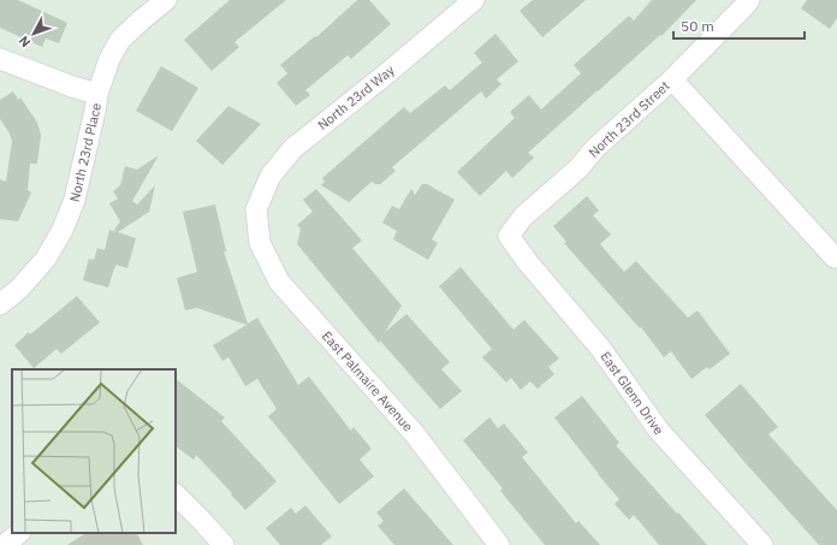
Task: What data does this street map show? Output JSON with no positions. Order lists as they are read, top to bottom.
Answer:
{
  "streets": {
    "street": [
      "North 23rd Way",
      "North 23rd Street",
      "North 23rd Place",
      "East Palmaire Avenue",
      "East Glenn Drive"
    ]
  },
  "crossings": [
    ["North 23rd Way", "East Palmaire Avenue"],
    ["North 23rd Street", "East Glenn Drive"]
  ],
  "scale_bar": "50 m",
  "north": "bottom left"
}
